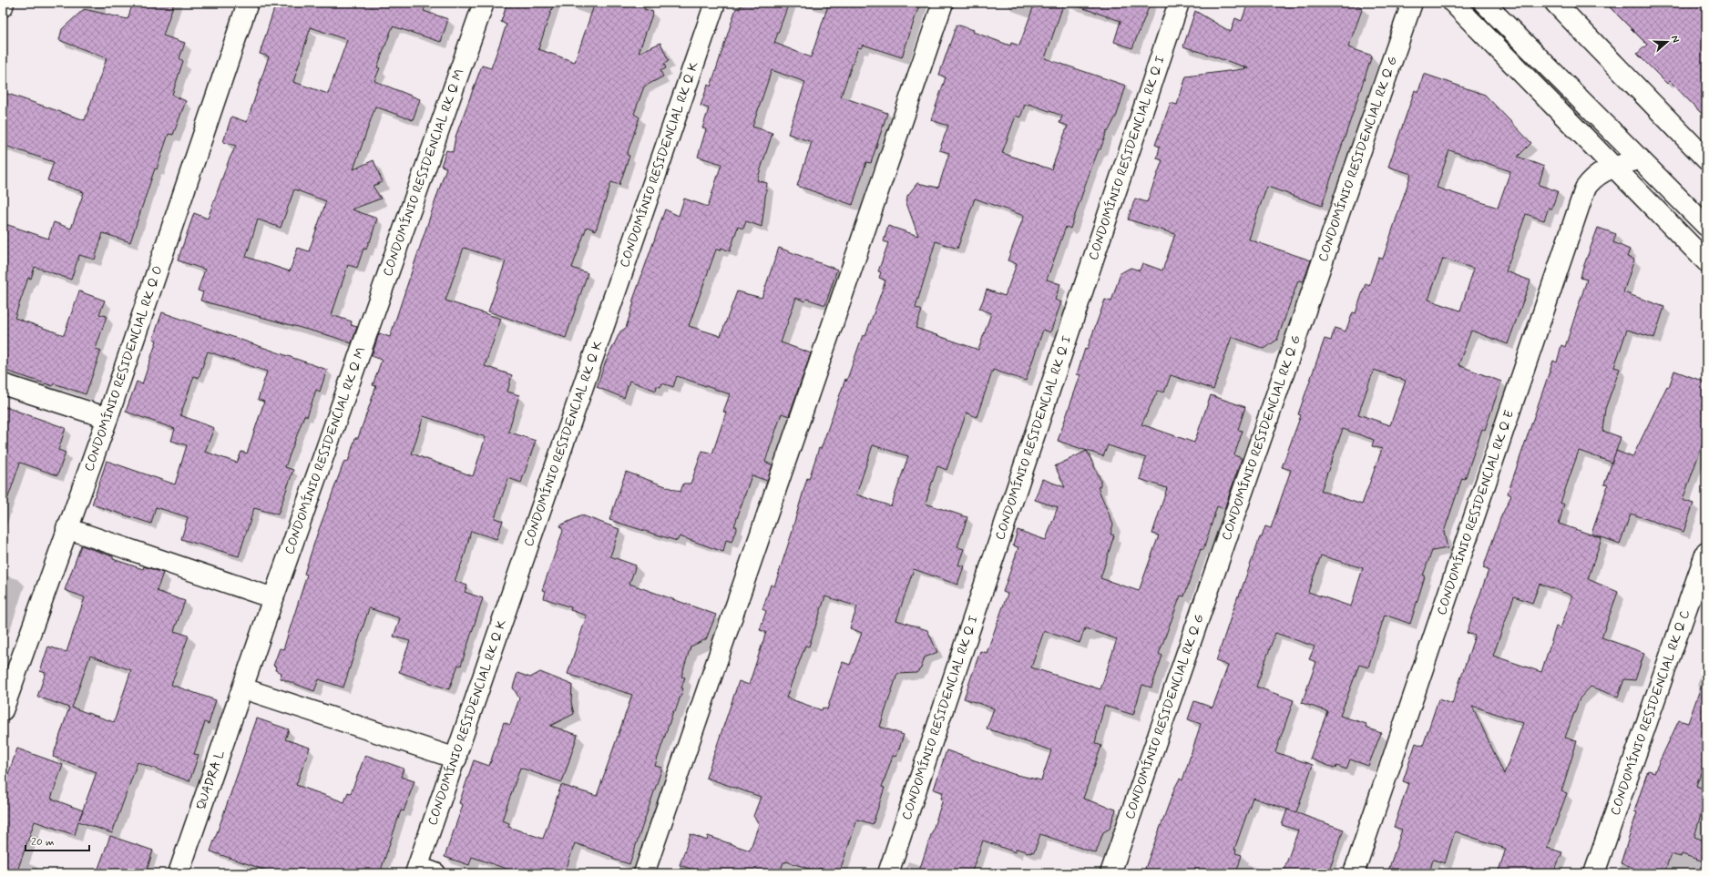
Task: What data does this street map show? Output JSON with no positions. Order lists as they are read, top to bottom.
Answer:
{
  "streets": {
    "street": [
      "CONDOMÍNIO RESIDENCIAL RK Q I",
      "CONDOMÍNIO RESIDENCIAL RK Q G",
      "CONDOMÍNIO RESIDENCIAL RK Q K",
      "CONDOMÍNIO RESIDENCIAL RK Q M",
      "CONDOMÍNIO RESIDENCIAL RK Q O",
      "CONDOMÍNIO RESIDENCIAL RK Q E",
      "CONDOMÍNIO RESIDENCIAL RK Q C",
      "QUADRA L"
    ]
  },
  "crossings": [
    ["CONDOMÍNIO RESIDENCIAL RK Q M", "QUADRA L"]
  ],
  "scale_bar": "20 m",
  "north": "right"
}
